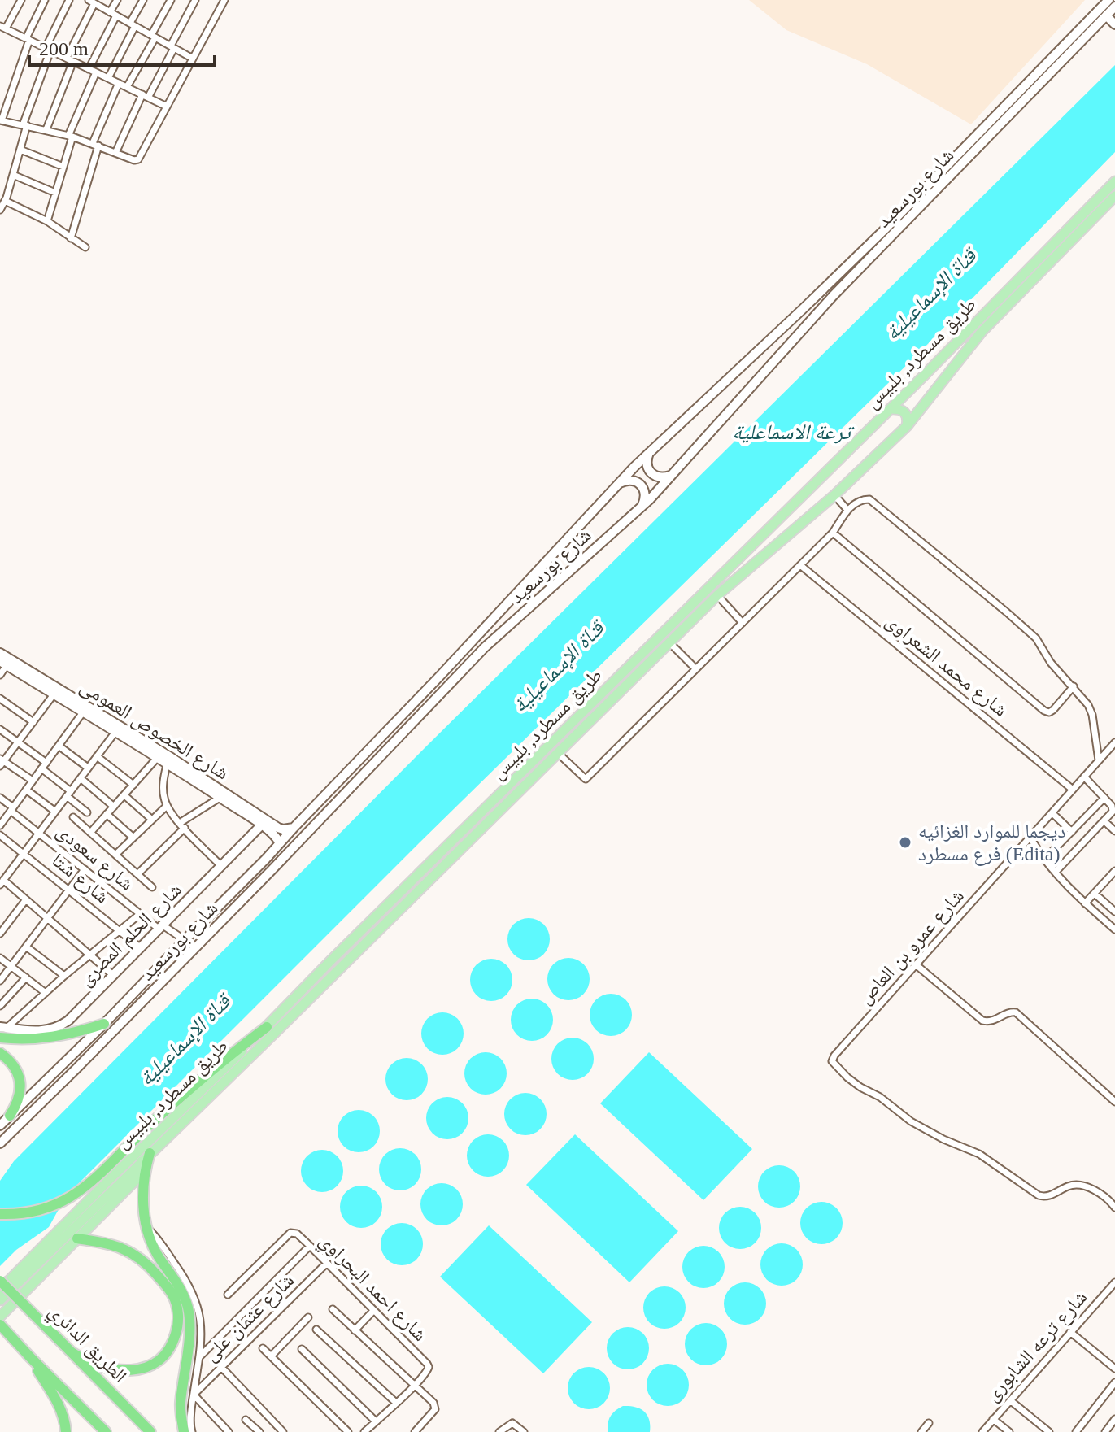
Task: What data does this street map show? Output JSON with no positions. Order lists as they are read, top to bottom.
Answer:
{
  "streets": {
    "highway": ["الطريق الدائري"],
    "main road": [
      "شارع بورسعيد",
      "طريق مسطرد, بلبيس",
      "شارع الخصوص العمومى",
      "شارع الحلم المصرى"
    ],
    "street": [
      "شارع محمد الشعراوى",
      "شارع سعودى",
      "شارع شتا",
      "شارع عمرو بن العاص",
      "شارع احمد البحراوي",
      "شارع عثمان على",
      "شارع ترعه الشابورى"
    ]
  },
  "crossings": [
    ["شارع بورسعيد", "شارع الخصوص العمومى"],
    ["شارع بورسعيد", "شارع سعودى"],
    ["شارع محمد الشعراوى", "شارع عمرو بن العاص"],
    ["شارع الخصوص العمومى", "شارع الحلم المصرى"],
    ["شارع سعودى", "شارع الحلم المصرى"],
    ["شارع شتا", "شارع الحلم المصرى"],
    ["شارع احمد البحراوي", "شارع عثمان على"]
  ],
  "water": ["قناة الإسماعيلية", "ترعة الاسماعلية"],
  "places": ["ديجما للموارد الغزائيه فرع مسطرد (Edita)"],
  "scale_bar": "200 m"
}
